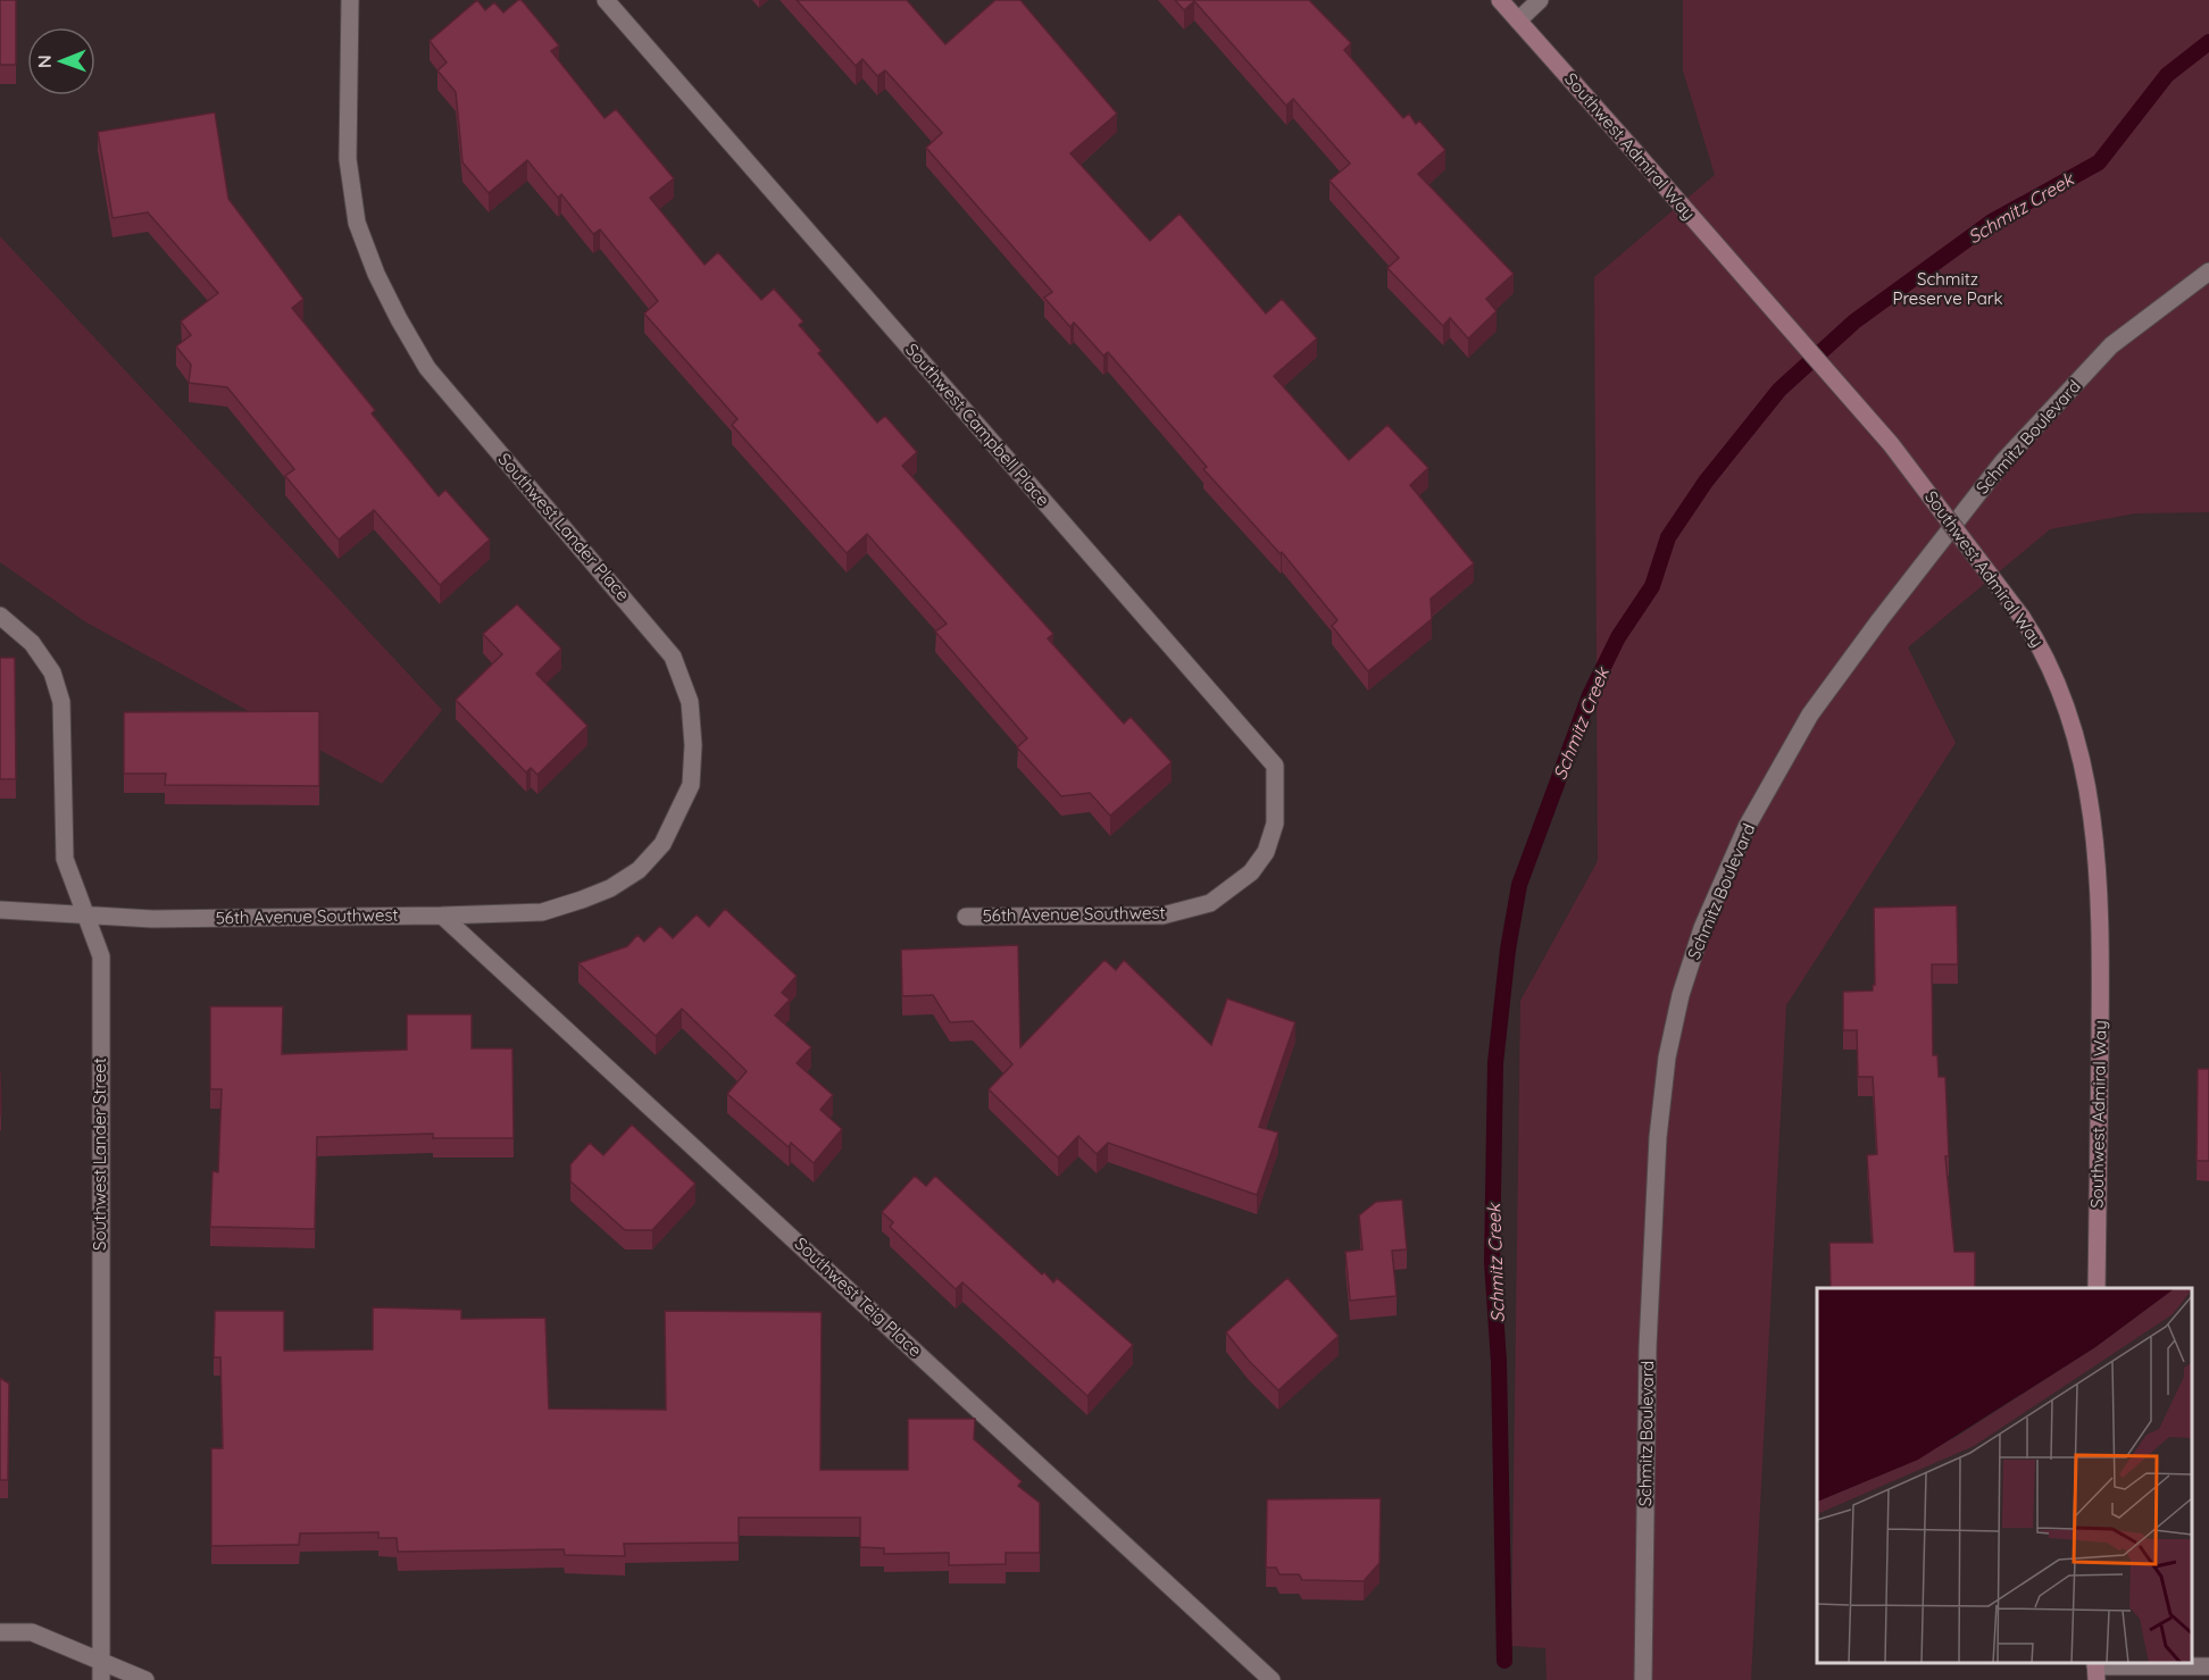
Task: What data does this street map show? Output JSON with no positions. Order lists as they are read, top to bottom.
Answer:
{
  "streets": {
    "main road": ["Southwest Admiral Way"],
    "street": [
      "Southwest Campbell Place",
      "Schmitz Boulevard",
      "Southwest Lander Place",
      "56th Avenue Southwest",
      "Southwest Lander Street",
      "Southwest Teig Place"
    ]
  },
  "crossings": [
    ["Southwest Campbell Place", "56th Avenue Southwest"],
    ["Southwest Lander Place", "56th Avenue Southwest"],
    ["56th Avenue Southwest", "Southwest Lander Street"],
    ["56th Avenue Southwest", "Southwest Teig Place"]
  ],
  "water": ["Schmitz Creek"],
  "parks": ["Schmitz Preserve Park"],
  "north": "left"
}
